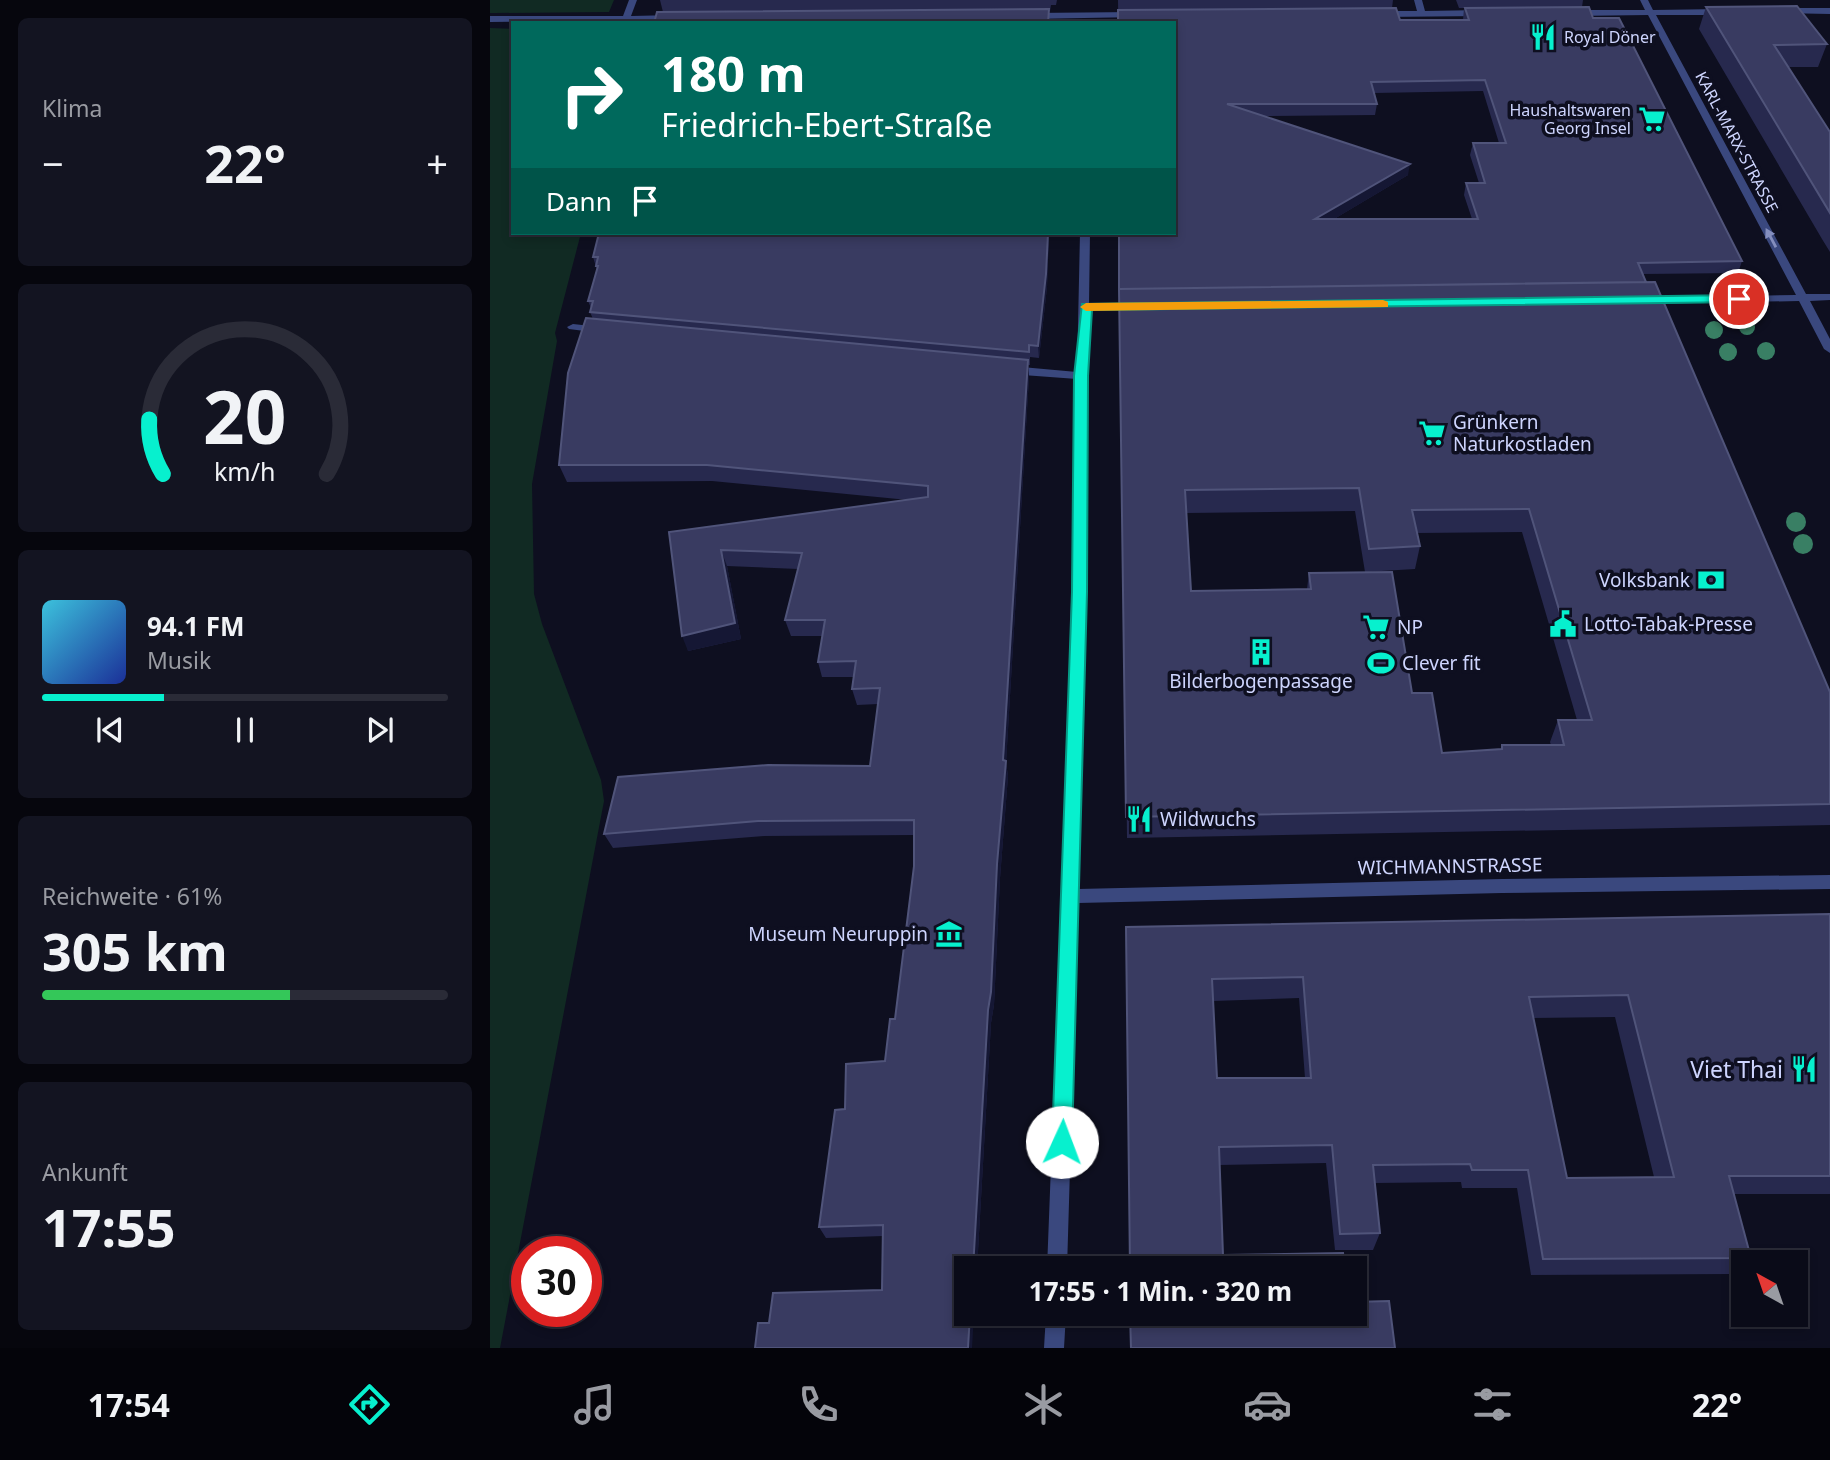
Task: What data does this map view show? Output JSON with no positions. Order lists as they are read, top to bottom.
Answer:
{
  "streets": {
    "street": ["KARL-MARX-STRASSE", "WICHMANNSTRASSE"]
  },
  "one_way": ["KARL-MARX-STRASSE"],
  "places": {
    "restaurant": ["Royal Döner", "Wildwuchs", "Viet Thai"],
    "supermarket": ["Haushaltswaren Georg Insel", "Grünkern Naturkostladen", "NP"],
    "bank": ["Volksbank"],
    "public building": ["Lotto-Tabak-Presse"],
    "building": ["Bilderbogenpassage"],
    "sports": ["Clever fit"],
    "museum": ["Museum Neuruppin"]
  },
  "north": "top left",
  "page": {
    "tile": [
      "Klima",
      ["Reichweite · 61%", "305 km"],
      ["Ankunft", "17:55"]
    ],
    "turn": ["180 m", "Friedrich-Ebert-Straße"],
    "heat": ["−", "22°", "+"],
    "then": "Dann",
    "song": ["94.1 FM", "Musik"],
    "limit": "30",
    "trip": "17:55 · 1 Min. · 320 m",
    "tabs": ["17:54", "22°"],
    "gauge": ["20", "km/h"]
  }
}
